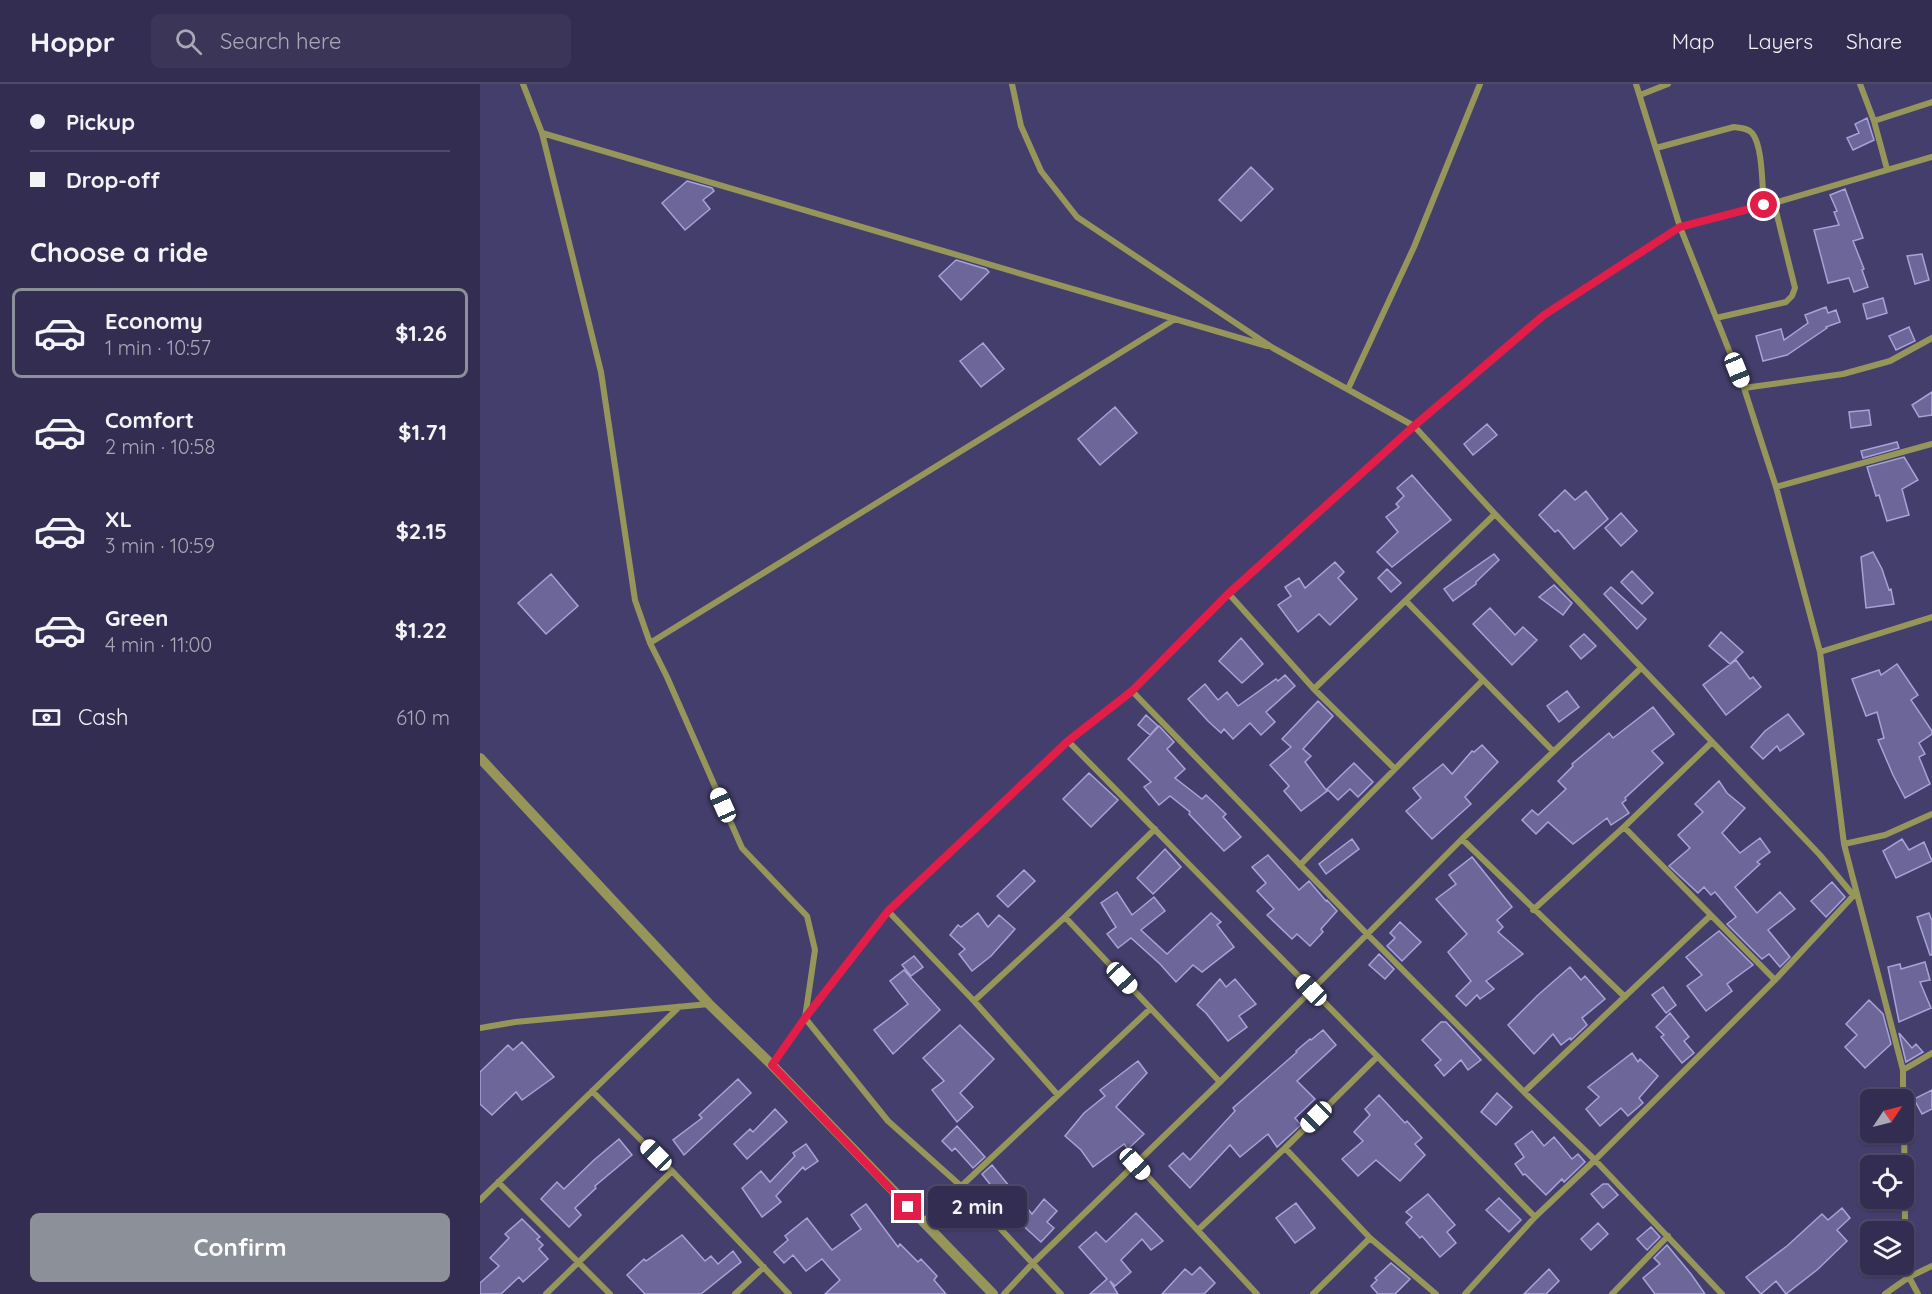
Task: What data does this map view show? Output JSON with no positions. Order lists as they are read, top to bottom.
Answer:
{
  "north": "top right",
  "page": {
    "header": "Hoppr",
    "search": "Search here",
    "nav": ["Map", "Layers", "Share"],
    "banner": ["Pickup", "Drop-off"],
    "heading": "Choose a ride",
    "list": [
      {
        "name": "Economy",
        "note": "1 min · 10:57",
        "value": "$1.26"
      },
      {
        "name": "Comfort",
        "note": "2 min · 10:58",
        "value": "$1.71"
      },
      {
        "name": "XL",
        "note": "3 min · 10:59",
        "value": "$2.15"
      },
      {
        "name": "Green",
        "note": "4 min · 11:00",
        "value": "$1.22"
      }
    ],
    "pay": ["Cash", "610 m"],
    "bubble": "2 min",
    "buttons": "Confirm"
  }
}
